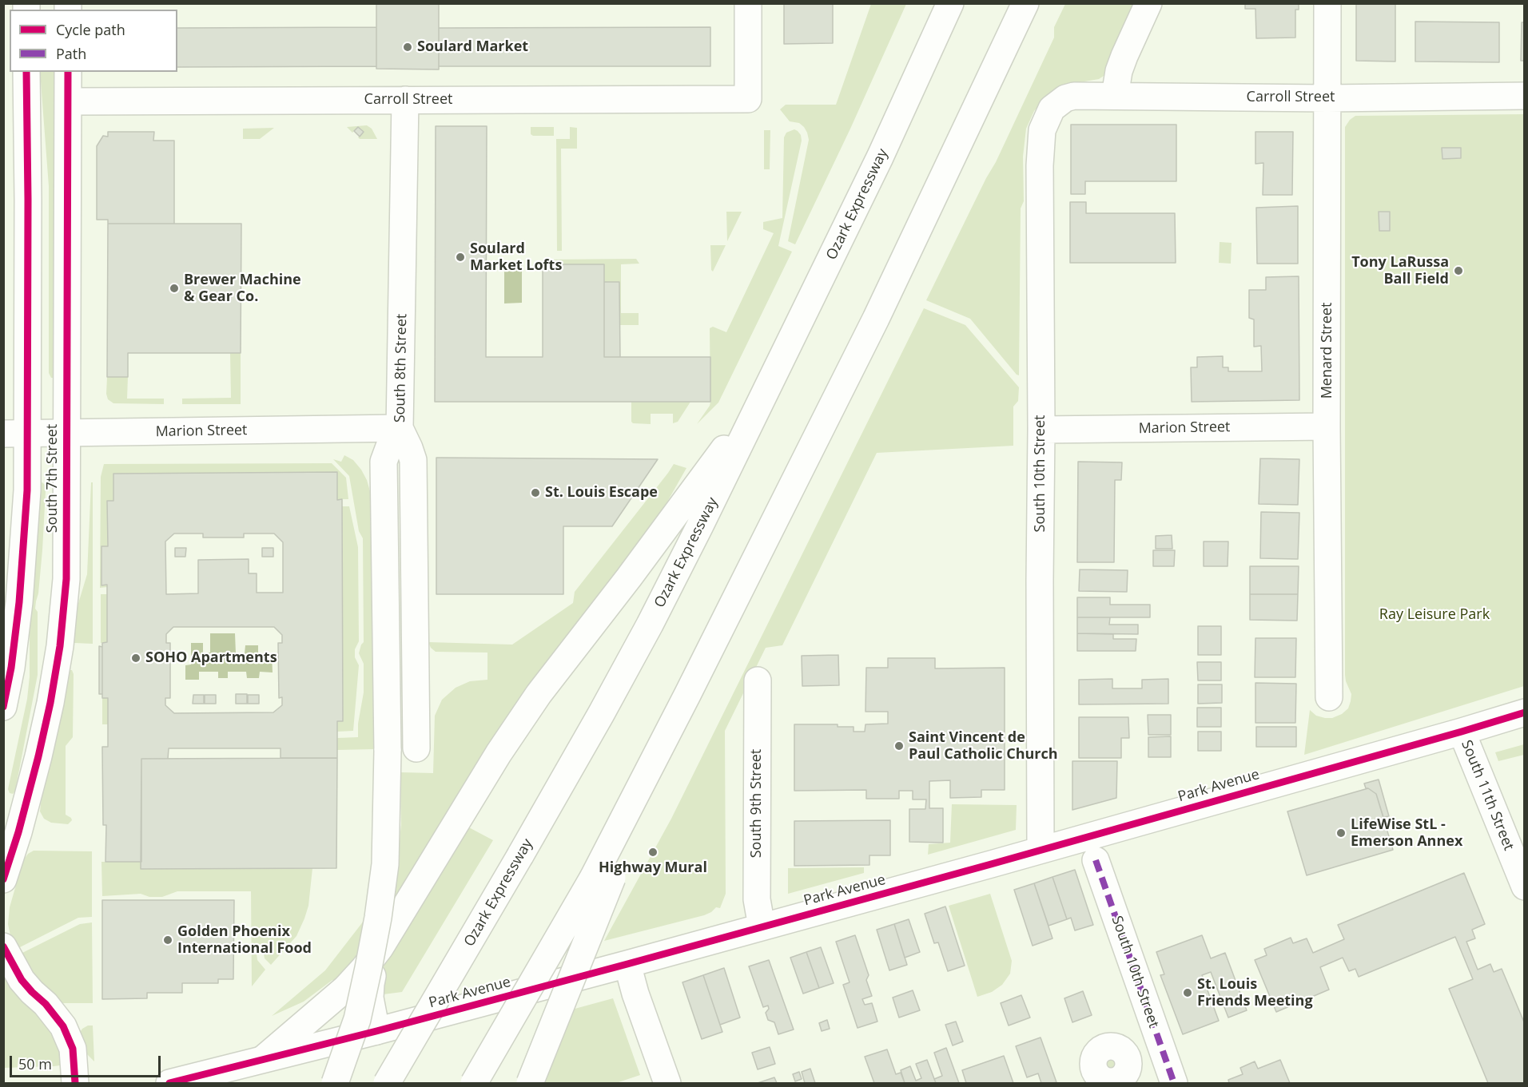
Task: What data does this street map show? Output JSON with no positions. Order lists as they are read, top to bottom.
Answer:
{
  "streets": {
    "main road": [
      "Carroll Street",
      "Ozark Expressway",
      "Menard Street",
      "South 8th Street",
      "Marion Street",
      "South 10th Street",
      "South 7th Street",
      "Park Avenue",
      "South 11th Street",
      "South 9th Street"
    ]
  },
  "crossings": [
    ["Carroll Street", "Menard Street"],
    ["Carroll Street", "South 8th Street"],
    ["Carroll Street", "South 10th Street"],
    ["Carroll Street", "South 7th Street"],
    ["Menard Street", "Marion Street"],
    ["South 8th Street", "Marion Street"],
    ["Marion Street", "South 10th Street"],
    ["Marion Street", "South 7th Street"],
    ["South 10th Street", "Park Avenue"],
    ["Park Avenue", "South 11th Street"],
    ["Park Avenue", "South 9th Street"]
  ],
  "parks": ["Ray Leisure Park"],
  "places": [
    "Soulard Market",
    "Soulard Market Lofts",
    "Tony LaRussa Ball Field",
    "Brewer Machine & Gear Co.",
    "St. Louis Escape",
    "SOHO Apartments",
    "Saint Vincent de Paul Catholic Church",
    "LifeWise StL - Emerson Annex",
    "Highway Mural",
    "Golden Phoenix International Food",
    "St. Louis Friends Meeting"
  ],
  "legend": ["Cycle path", "Path"],
  "scale_bar": "50 m"
}
